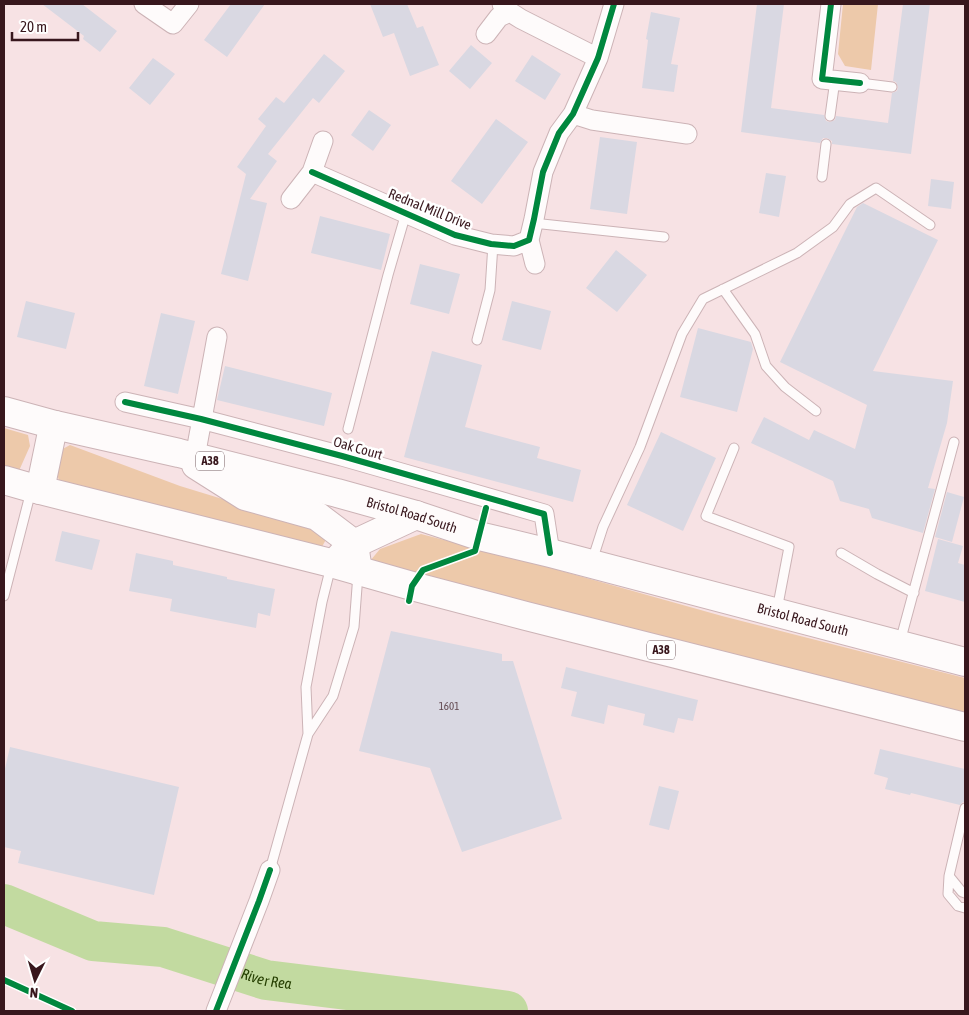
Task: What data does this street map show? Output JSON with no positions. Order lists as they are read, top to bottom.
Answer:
{
  "streets": {
    "highway": ["A38", "Bristol Road South"],
    "street": ["Rednal Mill Drive", "Oak Court"]
  },
  "crossings": [
    ["Oak Court", "Bristol Road South"]
  ],
  "water": ["River Rea"],
  "house_numbers": ["1601"],
  "scale_bar": "20 m",
  "north": "bottom"
}
